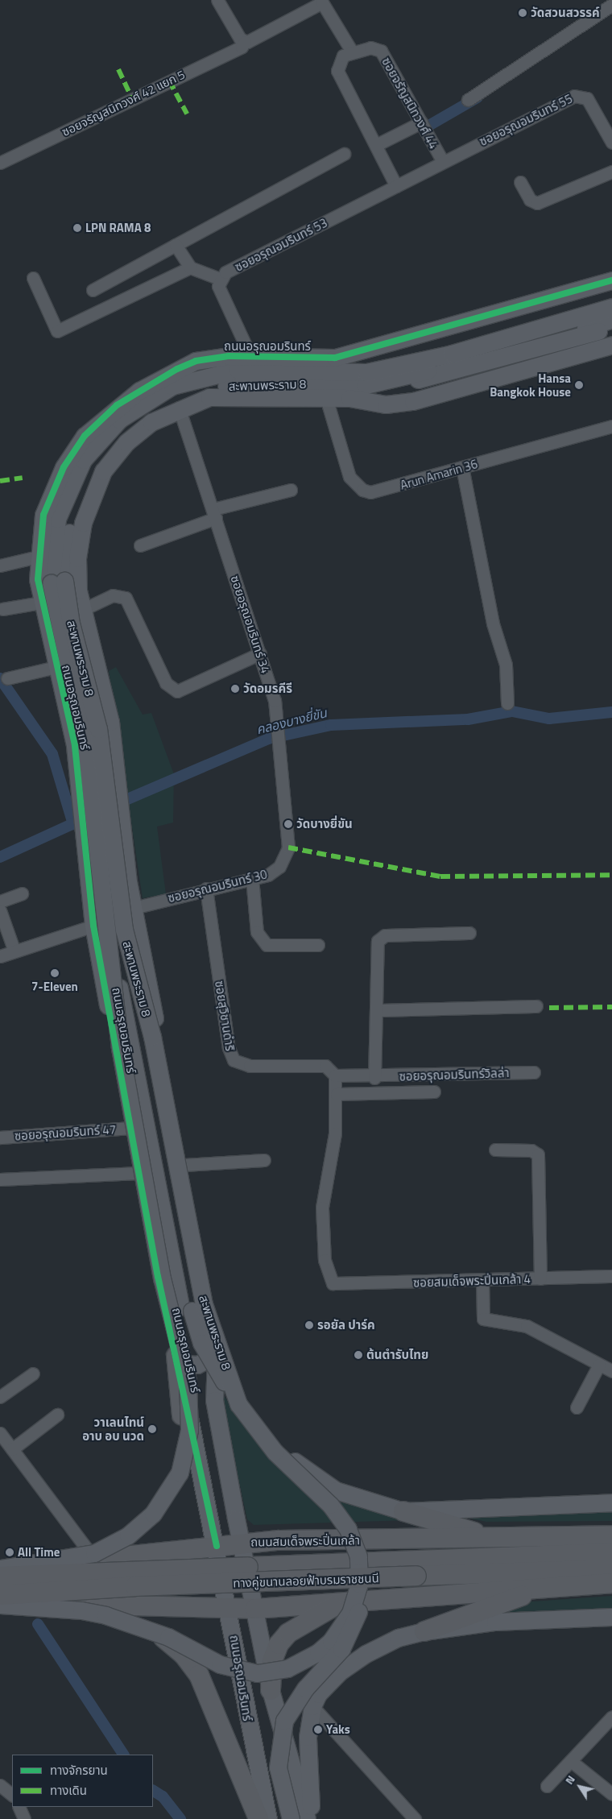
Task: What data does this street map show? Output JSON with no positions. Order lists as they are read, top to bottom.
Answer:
{
  "streets": {
    "main road": [
      "ถนนอรุณอมรินทร์",
      "สะพานพระราม 8",
      "ถนนสมเด็จพระปิ่นเกล้า",
      "ทางคู่ขนานลอยฟ้าบรมราชชนนี"
    ],
    "street": [
      "ซอยจรัญสนิทวงศ์ 42 แยก 5",
      "ซอยจรัญสนิทวงศ์ 44",
      "ซอยอรุณอมรินทร์ 55",
      "ซอยอรุณอมรินทร์ 53",
      "Arun Amarin 36",
      "ซอยอรุณอมรินทร์ 34",
      "ซอยอรุณอมรินทร์ 30",
      "ซอยสุวิชานดำริ",
      "ซอยอรุณอมรินทร์วิลล่า",
      "ซอยอรุณอมรินทร์ 47",
      "ซอยสมเด็จพระปิ่นเกล้า 4"
    ]
  },
  "crossings": [
    ["ซอยจรัญสนิทวงศ์ 44", "ซอยอรุณอมรินทร์ 55"],
    ["ซอยอรุณอมรินทร์ 55", "ซอยอรุณอมรินทร์ 53"],
    ["ถนนอรุณอมรินทร์", "Arun Amarin 36"],
    ["ถนนอรุณอมรินทร์", "ซอยอรุณอมรินทร์ 34"],
    ["ถนนอรุณอมรินทร์", "ซอยอรุณอมรินทร์ 30"],
    ["ถนนอรุณอมรินทร์", "ซอยอรุณอมรินทร์ 47"],
    ["ถนนอรุณอมรินทร์", "ถนนสมเด็จพระปิ่นเกล้า"],
    ["ซอยอรุณอมรินทร์ 34", "ซอยอรุณอมรินทร์ 30"],
    ["ซอยอรุณอมรินทร์ 30", "ซอยสุวิชานดำริ"],
    ["ซอยสุวิชานดำริ", "ซอยอรุณอมรินทร์วิลล่า"]
  ],
  "water": ["คลองบางยี่ขัน"],
  "places": [
    "วัดสวนสวรรค์",
    "LPN RAMA 8",
    "Hansa Bangkok House",
    "วัดอมรคีรี",
    "วัดบางยี่ขัน",
    "7-Eleven",
    "รอยัล ปาร์ค",
    "ต้นตำรับไทย",
    "วาเลนไทน์ อาบ อบ นวด",
    "All Time",
    "Yaks"
  ],
  "legend": ["ทางจักรยาน", "ทางเดิน"],
  "north": "top left"
}
